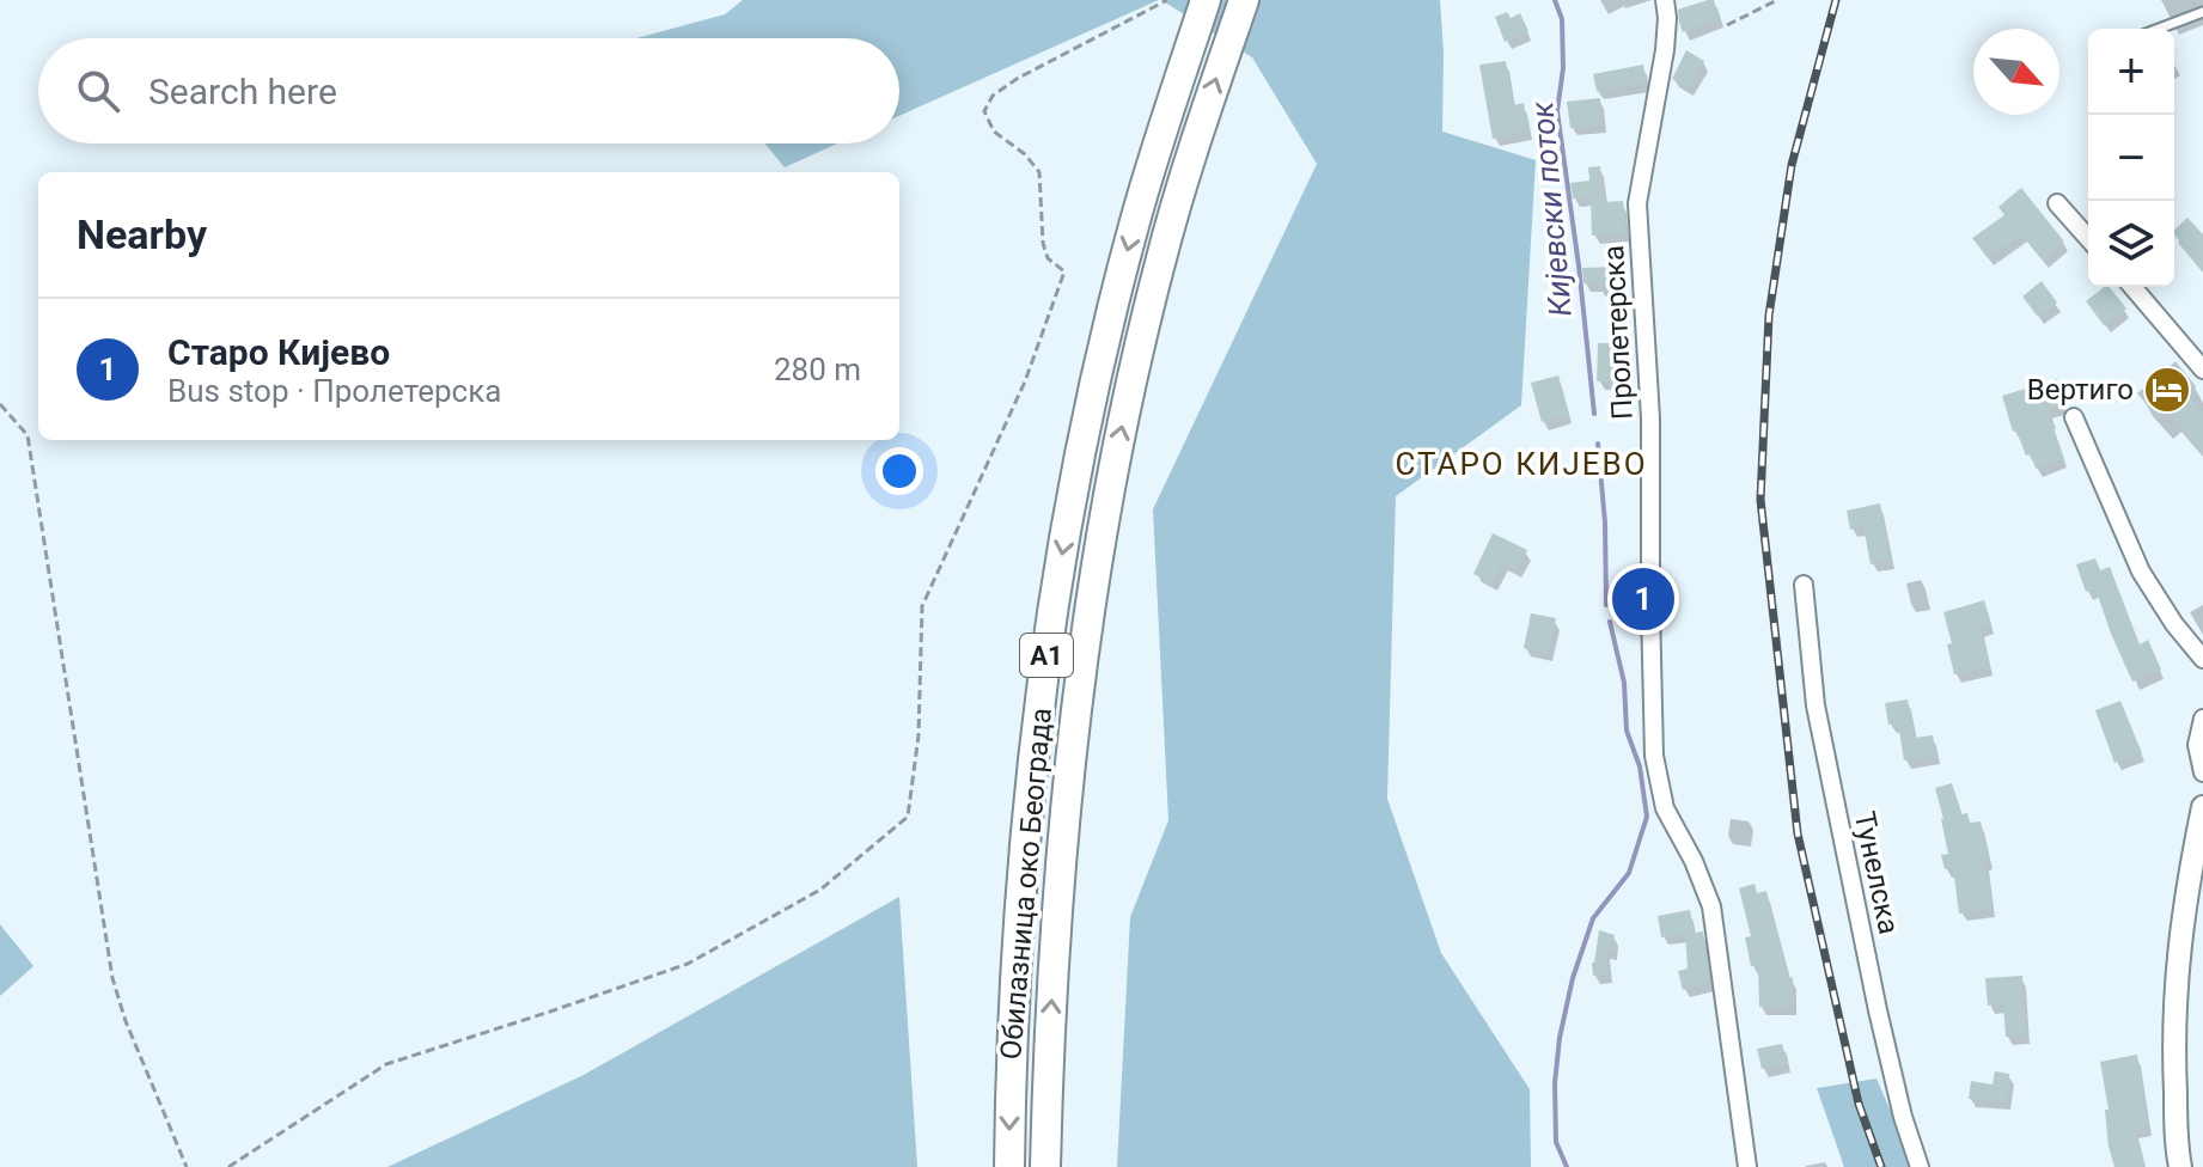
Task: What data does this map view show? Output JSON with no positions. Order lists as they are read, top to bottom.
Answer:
{
  "streets": {
    "highway": ["A1", "Обилазница око Београда"],
    "street": ["Пролетерска", "Тунелска"]
  },
  "districts": ["СТАРО КИЈЕВО"],
  "water": ["Кијевски поток"],
  "places": {
    "hotel": ["Вертиго"]
  },
  "north": "bottom right",
  "page": {
    "map_buttons": ["+", "−"],
    "search": "Search here",
    "heading": "Nearby",
    "list": [
      {
        "mark": "1",
        "name": "Старо Кијево",
        "note": "Bus stop · Пролетерска",
        "value": "280 m"
      }
    ],
    "pins": "1"
  }
}
